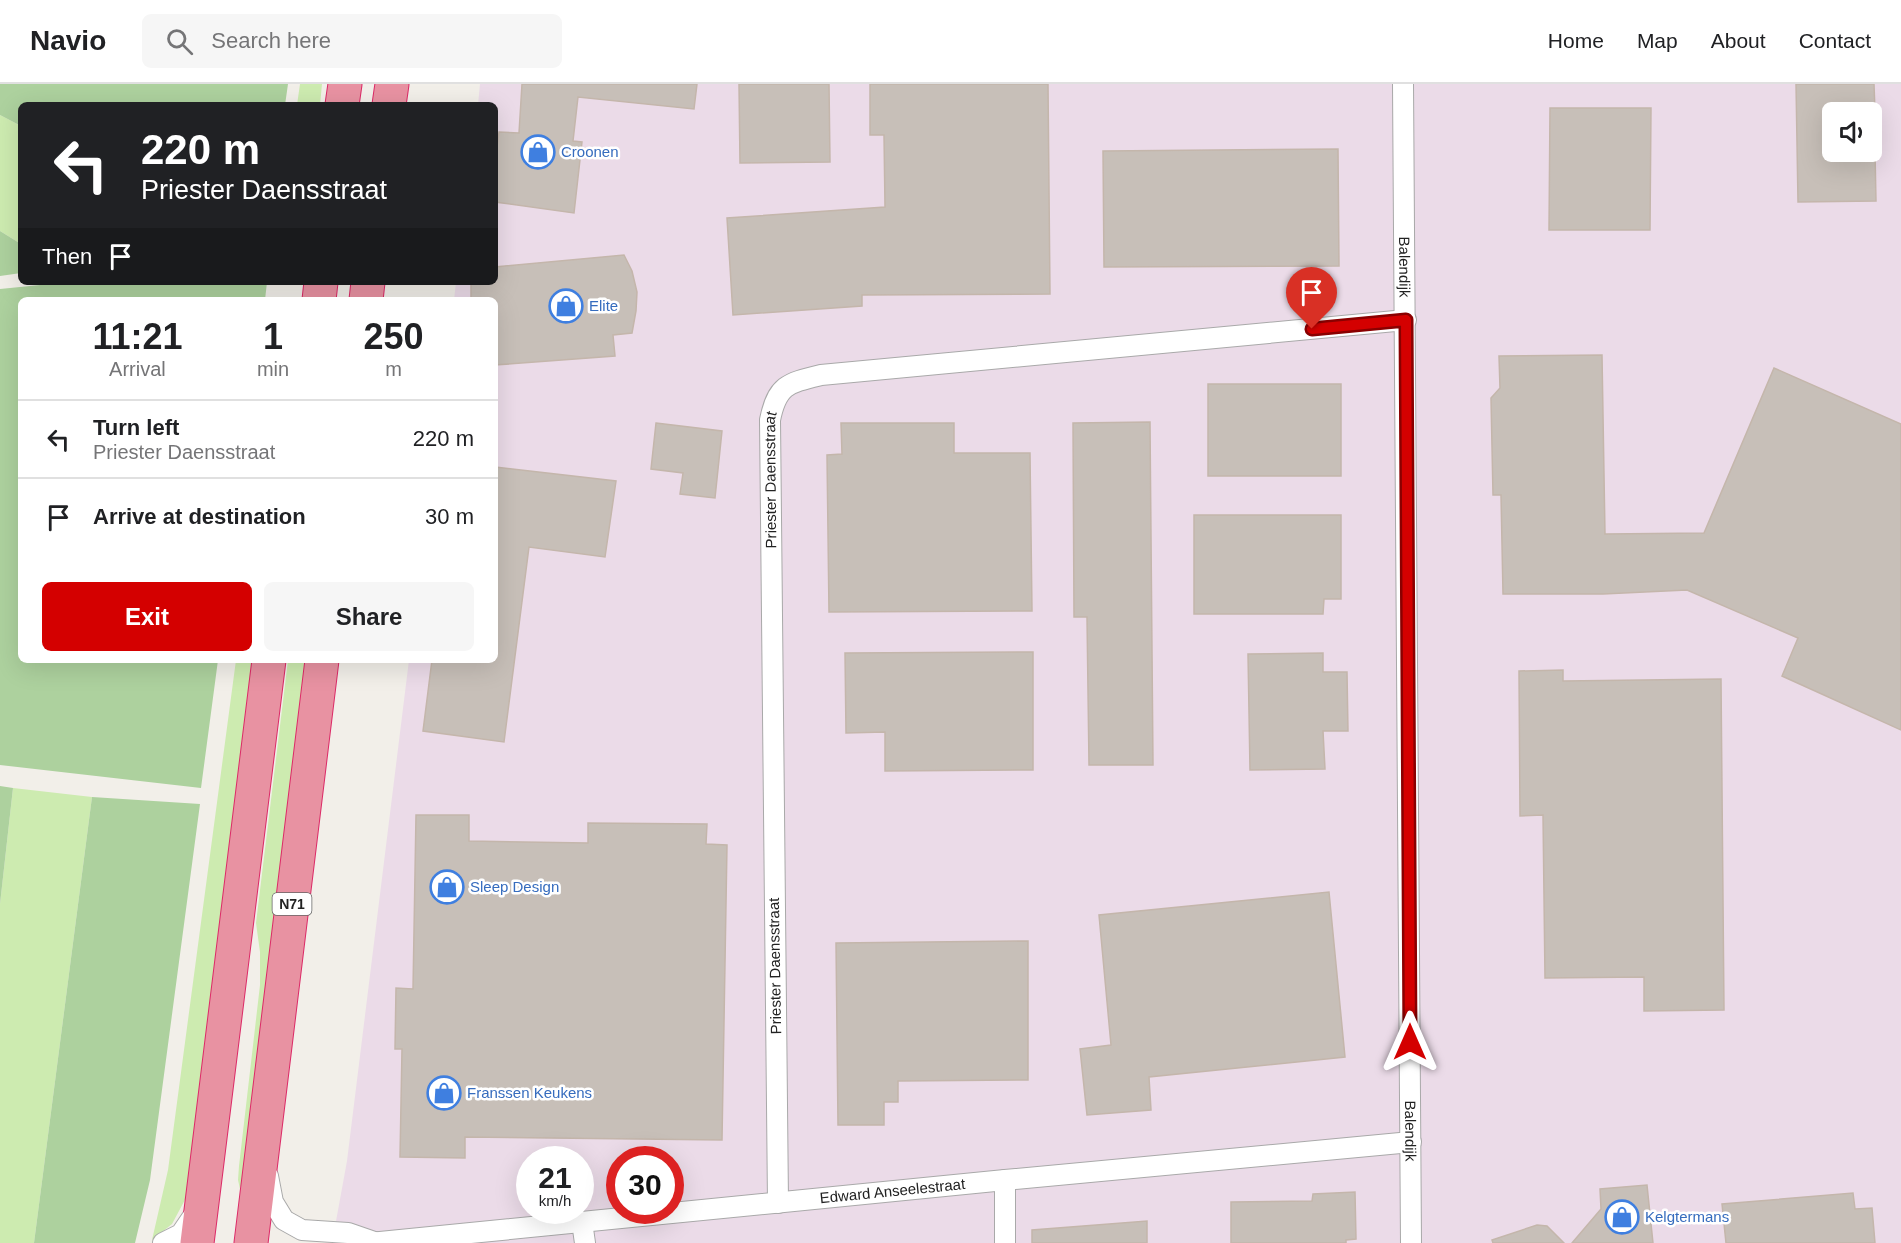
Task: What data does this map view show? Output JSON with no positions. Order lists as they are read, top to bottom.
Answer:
{
  "streets": {
    "highway": ["N71"],
    "street": ["Balendijk", "Priester Daensstraat", "Edward Anseelestraat"]
  },
  "crossings": [
    ["Balendijk", "Priester Daensstraat"],
    ["Balendijk", "Edward Anseelestraat"],
    ["Priester Daensstraat", "Edward Anseelestraat"],
    ["N71", "Edward Anseelestraat"]
  ],
  "places": {
    "shop": [
      "Croonen",
      "Elite",
      "Sleep Design",
      "Franssen Keukens",
      "Kelgtermans"
    ]
  },
  "page": {
    "header": "Navio",
    "search": "Search here",
    "nav": [
      "Home",
      "Map",
      "About",
      "Contact"
    ],
    "turn": ["220 m", "Priester Daensstraat"],
    "then": "Then",
    "eta": [
      "11:21",
      "Arrival",
      "1",
      "min",
      "250",
      "m"
    ],
    "list": [
      {
        "name": "Turn left",
        "note": "Priester Daensstraat",
        "value": "220 m"
      },
      {
        "name": "Arrive at destination",
        "value": "30 m"
      }
    ],
    "buttons": ["Exit", "Share"],
    "speed": "21 km/h",
    "limit": "30"
  }
}
